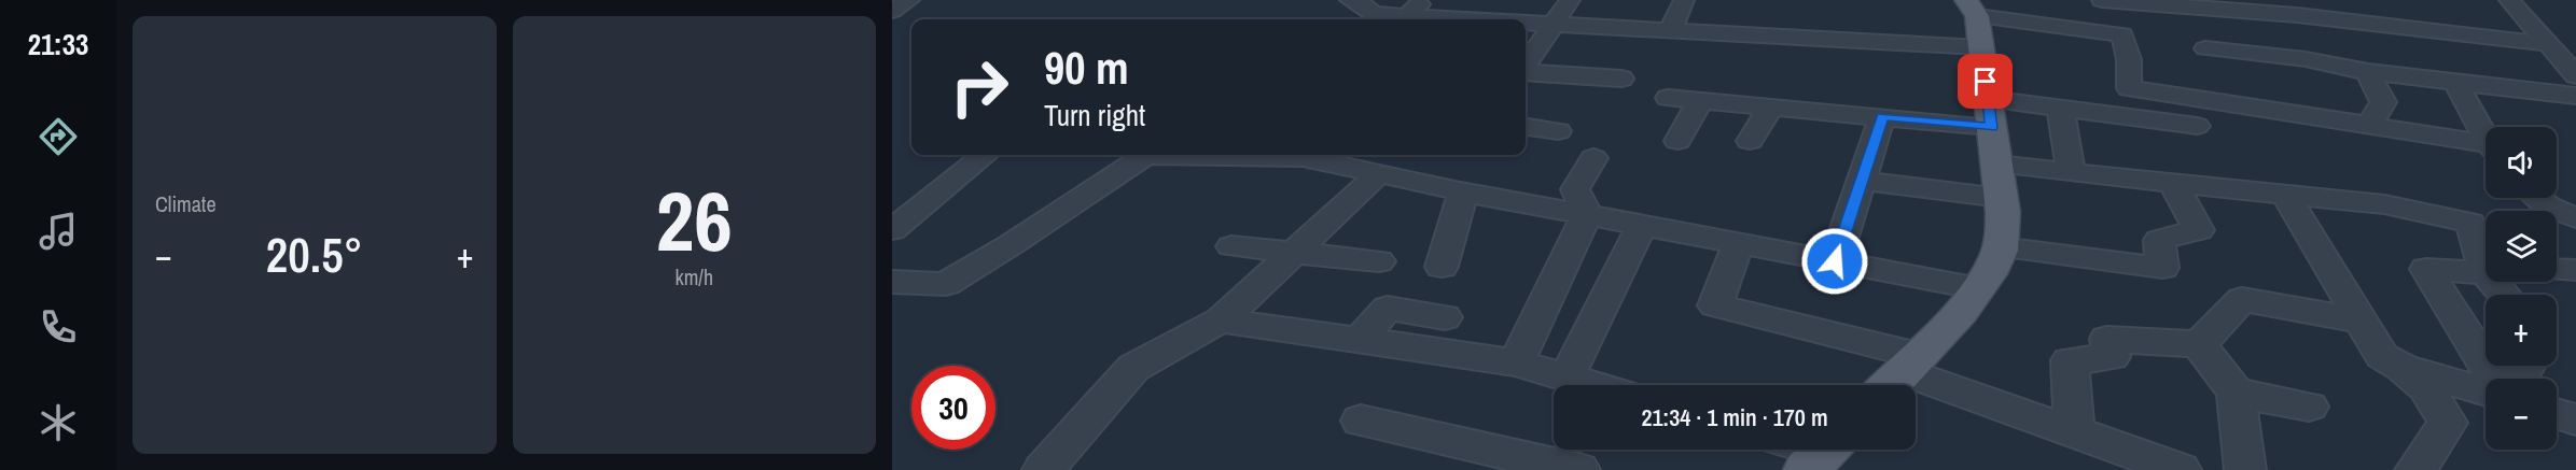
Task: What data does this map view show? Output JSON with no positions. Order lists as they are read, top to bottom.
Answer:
{
  "page": {
    "tabs": "21:33",
    "tile": [
      "Climate",
      ["26", "km/h"]
    ],
    "turn": ["90 m", "Turn right"],
    "map_buttons": ["+", "−"],
    "heat": ["−", "20.5°", "+"],
    "limit": "30",
    "trip": "21:34 · 1 min · 170 m"
  }
}
